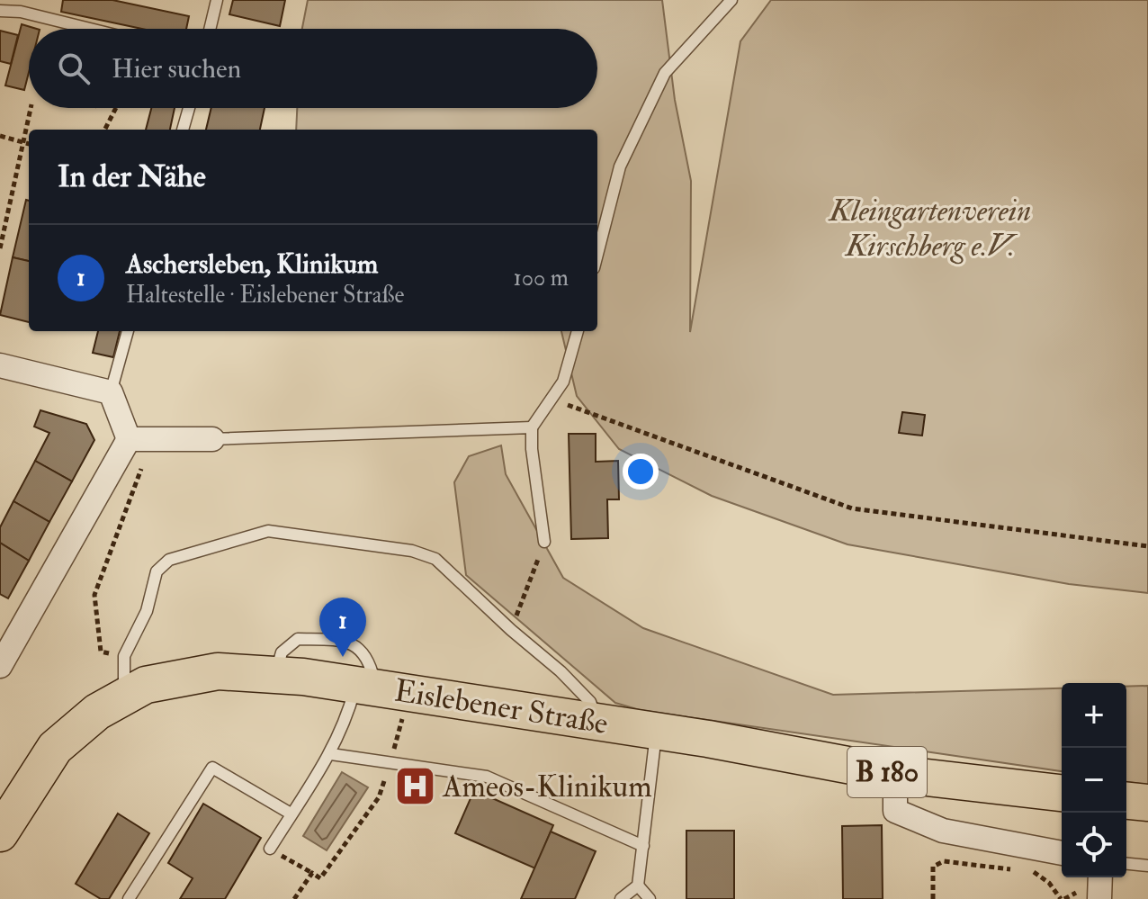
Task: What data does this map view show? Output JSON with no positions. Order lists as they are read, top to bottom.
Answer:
{
  "streets": {
    "main road": ["Eislebener Straße", "B 180"]
  },
  "parks": ["Kleingartenverein Kirschberg e.V."],
  "places": {
    "hospital": ["Ameos-Klinikum"]
  },
  "page": {
    "search": "Hier suchen",
    "heading": "In der Nähe",
    "list": [
      {
        "mark": "1",
        "name": "Aschersleben, Klinikum",
        "note": "Haltestelle · Eislebener Straße",
        "value": "100 m"
      }
    ],
    "pins": "1",
    "map_buttons": ["+", "−"]
  }
}
